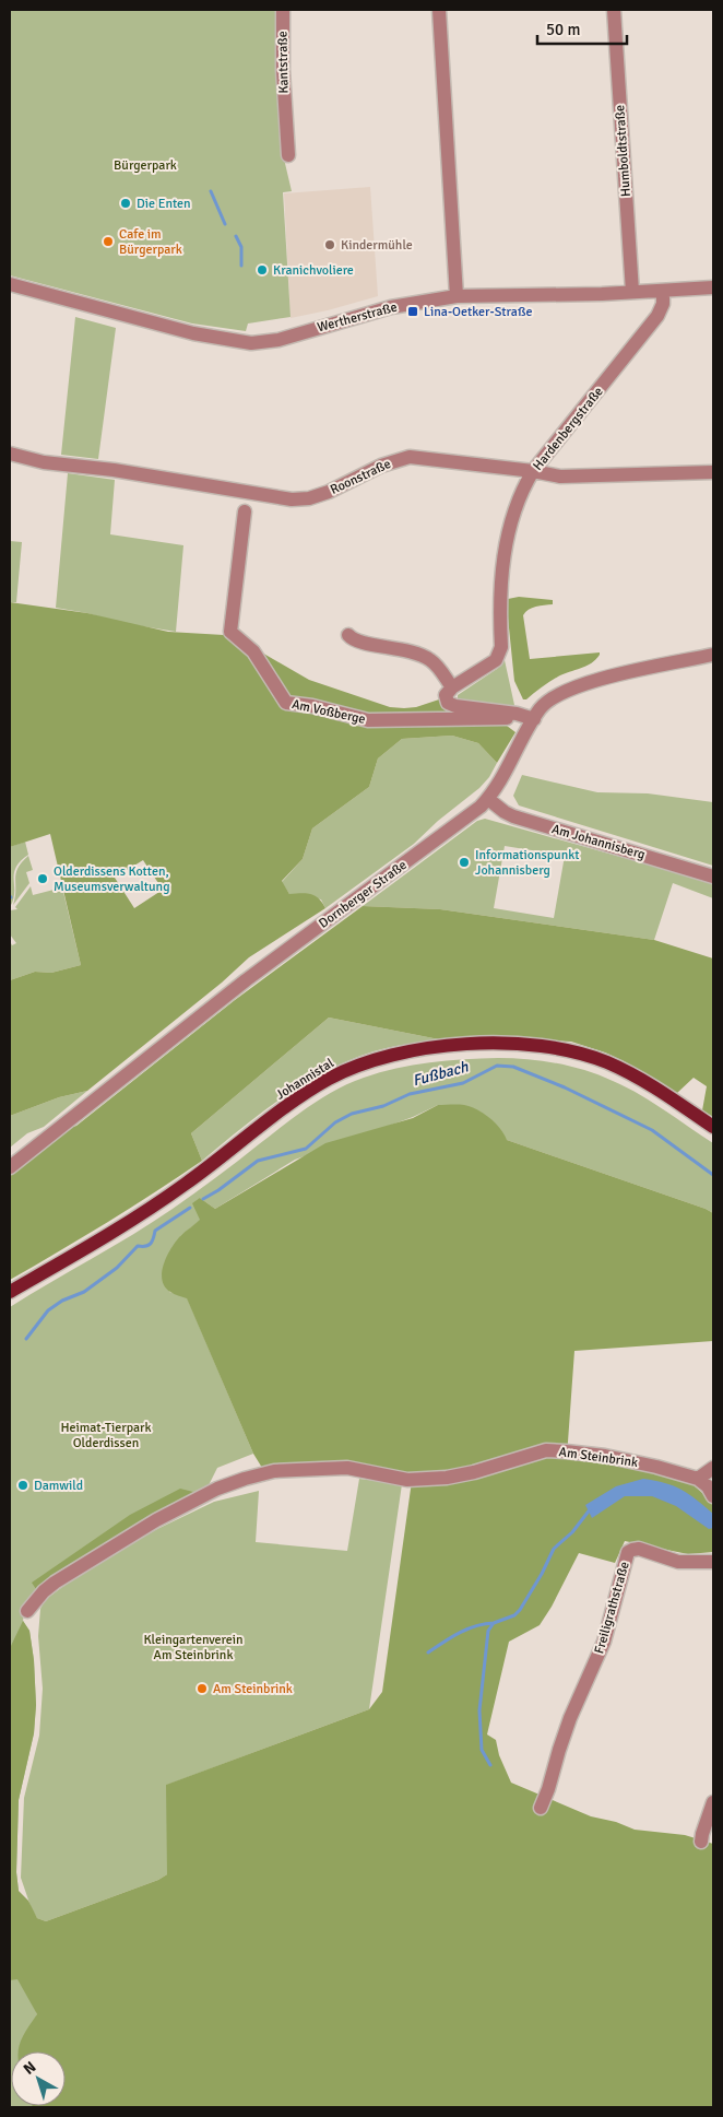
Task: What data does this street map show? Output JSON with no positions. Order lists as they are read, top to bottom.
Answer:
{
  "streets": {
    "main road": ["Johannistal"],
    "street": [
      "Kantstraße",
      "Humboldtstraße",
      "Wertherstraße",
      "Hardenbergstraße",
      "Roonstraße",
      "Am Voßberge",
      "Am Johannisberg",
      "Dornberger Straße",
      "Am Steinbrink",
      "Freiligrathstraße"
    ]
  },
  "crossings": [
    ["Humboldtstraße", "Wertherstraße"],
    ["Wertherstraße", "Hardenbergstraße"],
    ["Hardenbergstraße", "Roonstraße"],
    ["Am Johannisberg", "Dornberger Straße"]
  ],
  "water": ["Fußbach"],
  "parks": ["Bürgerpark", "Heimat-Tierpark Olderdissen", "Kleingartenverein Am Steinbrink"],
  "places": {
    "other": [
      "Die Enten",
      "Cafe im Bürgerpark",
      "Kindermühle",
      "Kranichvoliere",
      "Informationspunkt Johannisberg",
      "Olderdissens Kotten, Museumsverwaltung",
      "Damwild",
      "Am Steinbrink"
    ],
    "transit": ["Lina-Oetker-Straße"]
  },
  "scale_bar": "50 m",
  "north": "top left"
}
